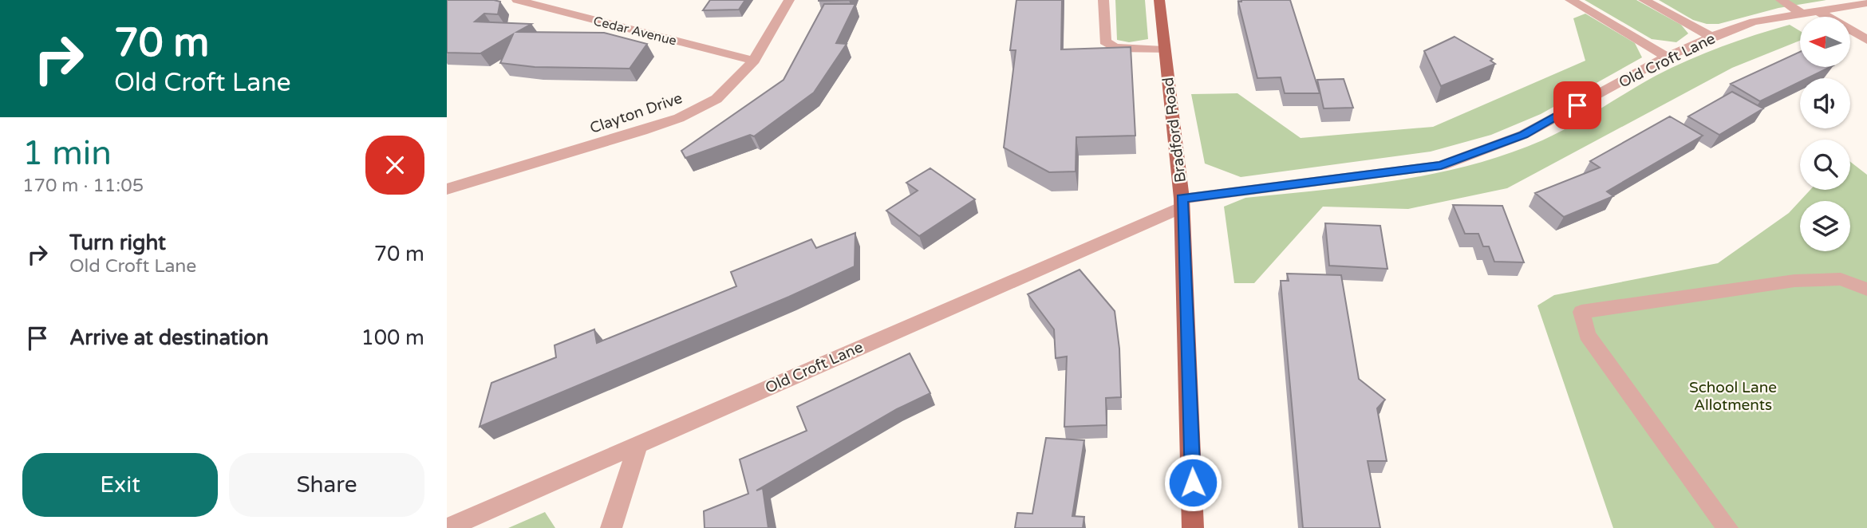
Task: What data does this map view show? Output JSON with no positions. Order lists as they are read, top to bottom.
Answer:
{
  "streets": {
    "main road": ["Bradford Road"],
    "street": ["Cedar Avenue", "Old Croft Lane", "Clayton Drive"]
  },
  "crossings": [
    ["Cedar Avenue", "Clayton Drive"],
    ["Old Croft Lane", "Bradford Road"]
  ],
  "parks": ["School Lane Allotments"],
  "north": "left",
  "page": {
    "turn": ["70 m", "Old Croft Lane"],
    "heading": ["1 min", "170 m · 11:05"],
    "list": [
      {
        "name": "Turn right",
        "note": "Old Croft Lane",
        "value": "70 m"
      },
      {
        "name": "Arrive at destination",
        "value": "100 m"
      }
    ],
    "buttons": ["Exit", "Share"]
  }
}
